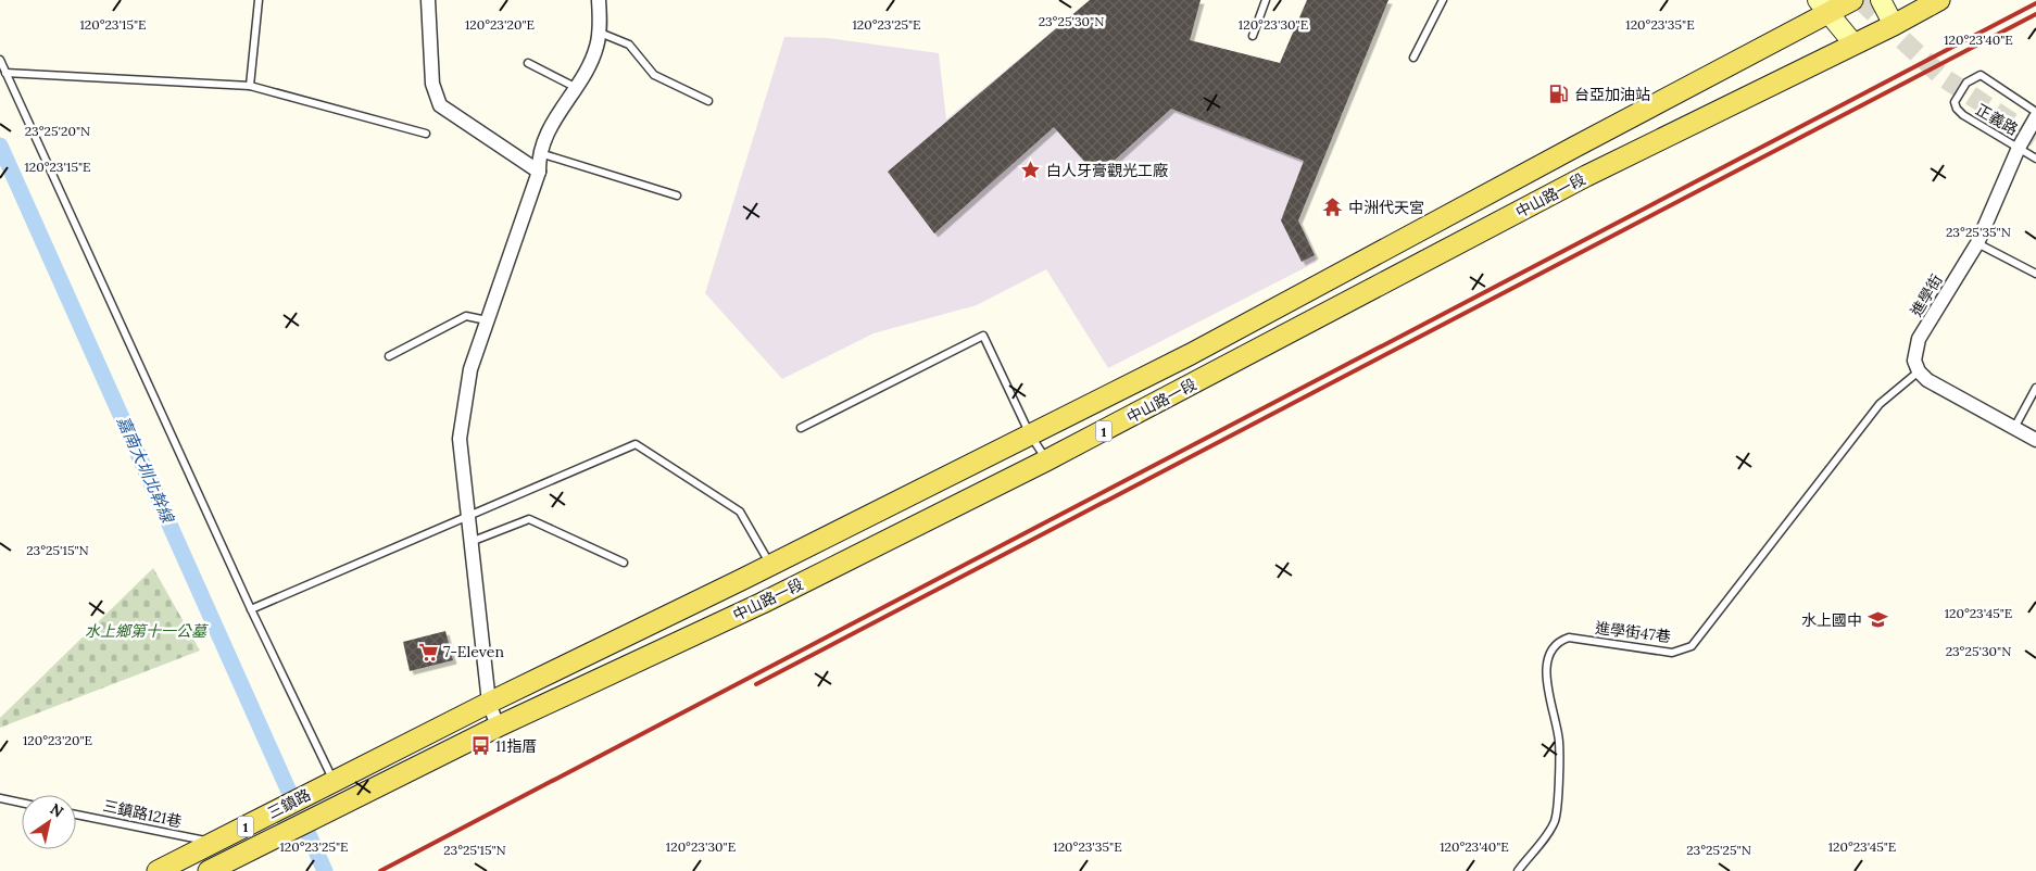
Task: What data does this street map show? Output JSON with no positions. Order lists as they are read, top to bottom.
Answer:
{
  "streets": {
    "main road": ["中山路一段", "1", "三鎮路"],
    "street": ["進學街"],
    "lane": ["正義路", "進學街47巷", "三鎮路121巷"]
  },
  "crossings": [
    ["正義路", "進學街"],
    ["中山路一段", "1"],
    ["中山路一段", "三鎮路"],
    ["進學街", "進學街47巷"],
    ["三鎮路", "三鎮路121巷"]
  ],
  "water": ["嘉南大圳北幹線"],
  "parks": ["水上鄉第十一公墓"],
  "places": {
    "fuel station": ["台亞加油站"],
    "place": ["白人牙膏觀光工廠"],
    "temple": ["中洲代天宮"],
    "school or university": ["水上國中"],
    "supermarket": ["7-Eleven"],
    "bus stop": ["11指厝"]
  },
  "north": "top right",
  "coordinates": [
    "23°25'30\"N",
    "120°23'25\"E",
    "120°23'30\"E",
    "120°23'35\"E",
    "120°23'15\"E",
    "120°23'20\"E",
    "120°23'40\"E",
    "23°25'20\"N",
    "23°25'35\"N",
    "23°25'15\"N",
    "120°23'45\"E",
    "23°25'25\"N"
  ]
}
